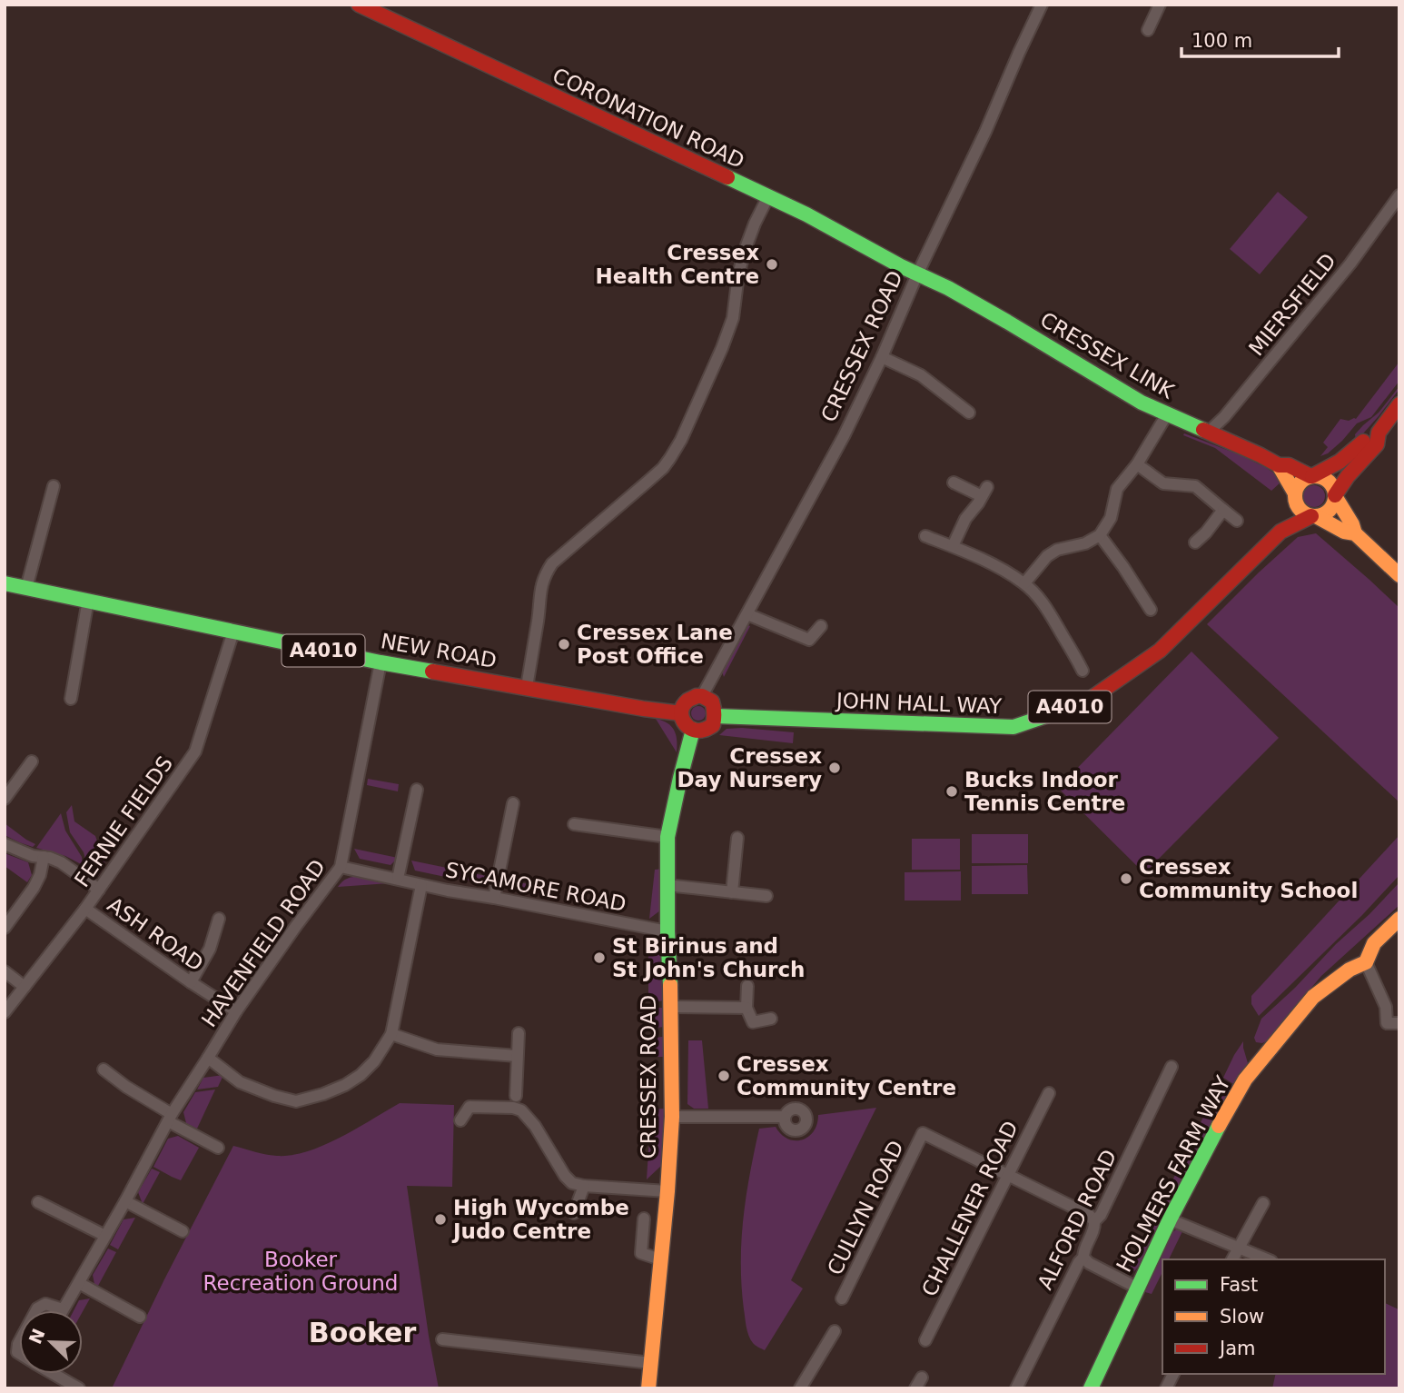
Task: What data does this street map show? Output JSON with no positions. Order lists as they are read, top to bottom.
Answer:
{
  "streets": {
    "main road": [
      "CORONATION ROAD",
      "CRESSEX ROAD",
      "CRESSEX LINK",
      "A4010",
      "NEW ROAD",
      "JOHN HALL WAY",
      "HOLMERS FARM WAY"
    ],
    "street": [
      "MIERSFIELD",
      "FERNIE FIELDS",
      "SYCAMORE ROAD",
      "ASH ROAD",
      "HAVENFIELD ROAD",
      "CULLYN ROAD",
      "CHALLENER ROAD",
      "ALFORD ROAD"
    ]
  },
  "crossings": [
    ["CORONATION ROAD", "CRESSEX ROAD"],
    ["CORONATION ROAD", "CRESSEX LINK"],
    ["MIERSFIELD", "CRESSEX LINK"],
    ["CRESSEX ROAD", "CRESSEX LINK"],
    ["CRESSEX ROAD", "NEW ROAD"],
    ["CRESSEX ROAD", "JOHN HALL WAY"],
    ["CRESSEX ROAD", "SYCAMORE ROAD"],
    ["CRESSEX LINK", "A4010"],
    ["CRESSEX LINK", "JOHN HALL WAY"],
    ["A4010", "JOHN HALL WAY"],
    ["NEW ROAD", "JOHN HALL WAY"],
    ["NEW ROAD", "FERNIE FIELDS"],
    ["NEW ROAD", "HAVENFIELD ROAD"],
    ["FERNIE FIELDS", "ASH ROAD"],
    ["SYCAMORE ROAD", "HAVENFIELD ROAD"],
    ["ASH ROAD", "HAVENFIELD ROAD"],
    ["CULLYN ROAD", "CHALLENER ROAD"]
  ],
  "districts": ["Booker"],
  "parks": ["Booker Recreation Ground"],
  "places": [
    "Cressex Health Centre",
    "Cressex Lane Post Office",
    "Cressex Day Nursery",
    "Bucks Indoor Tennis Centre",
    "Cressex Community School",
    "St Birinus and St John's Church",
    "Cressex Community Centre",
    "High Wycombe Judo Centre"
  ],
  "legend": ["Fast", "Slow", "Jam"],
  "scale_bar": "100 m",
  "north": "top left"
}
